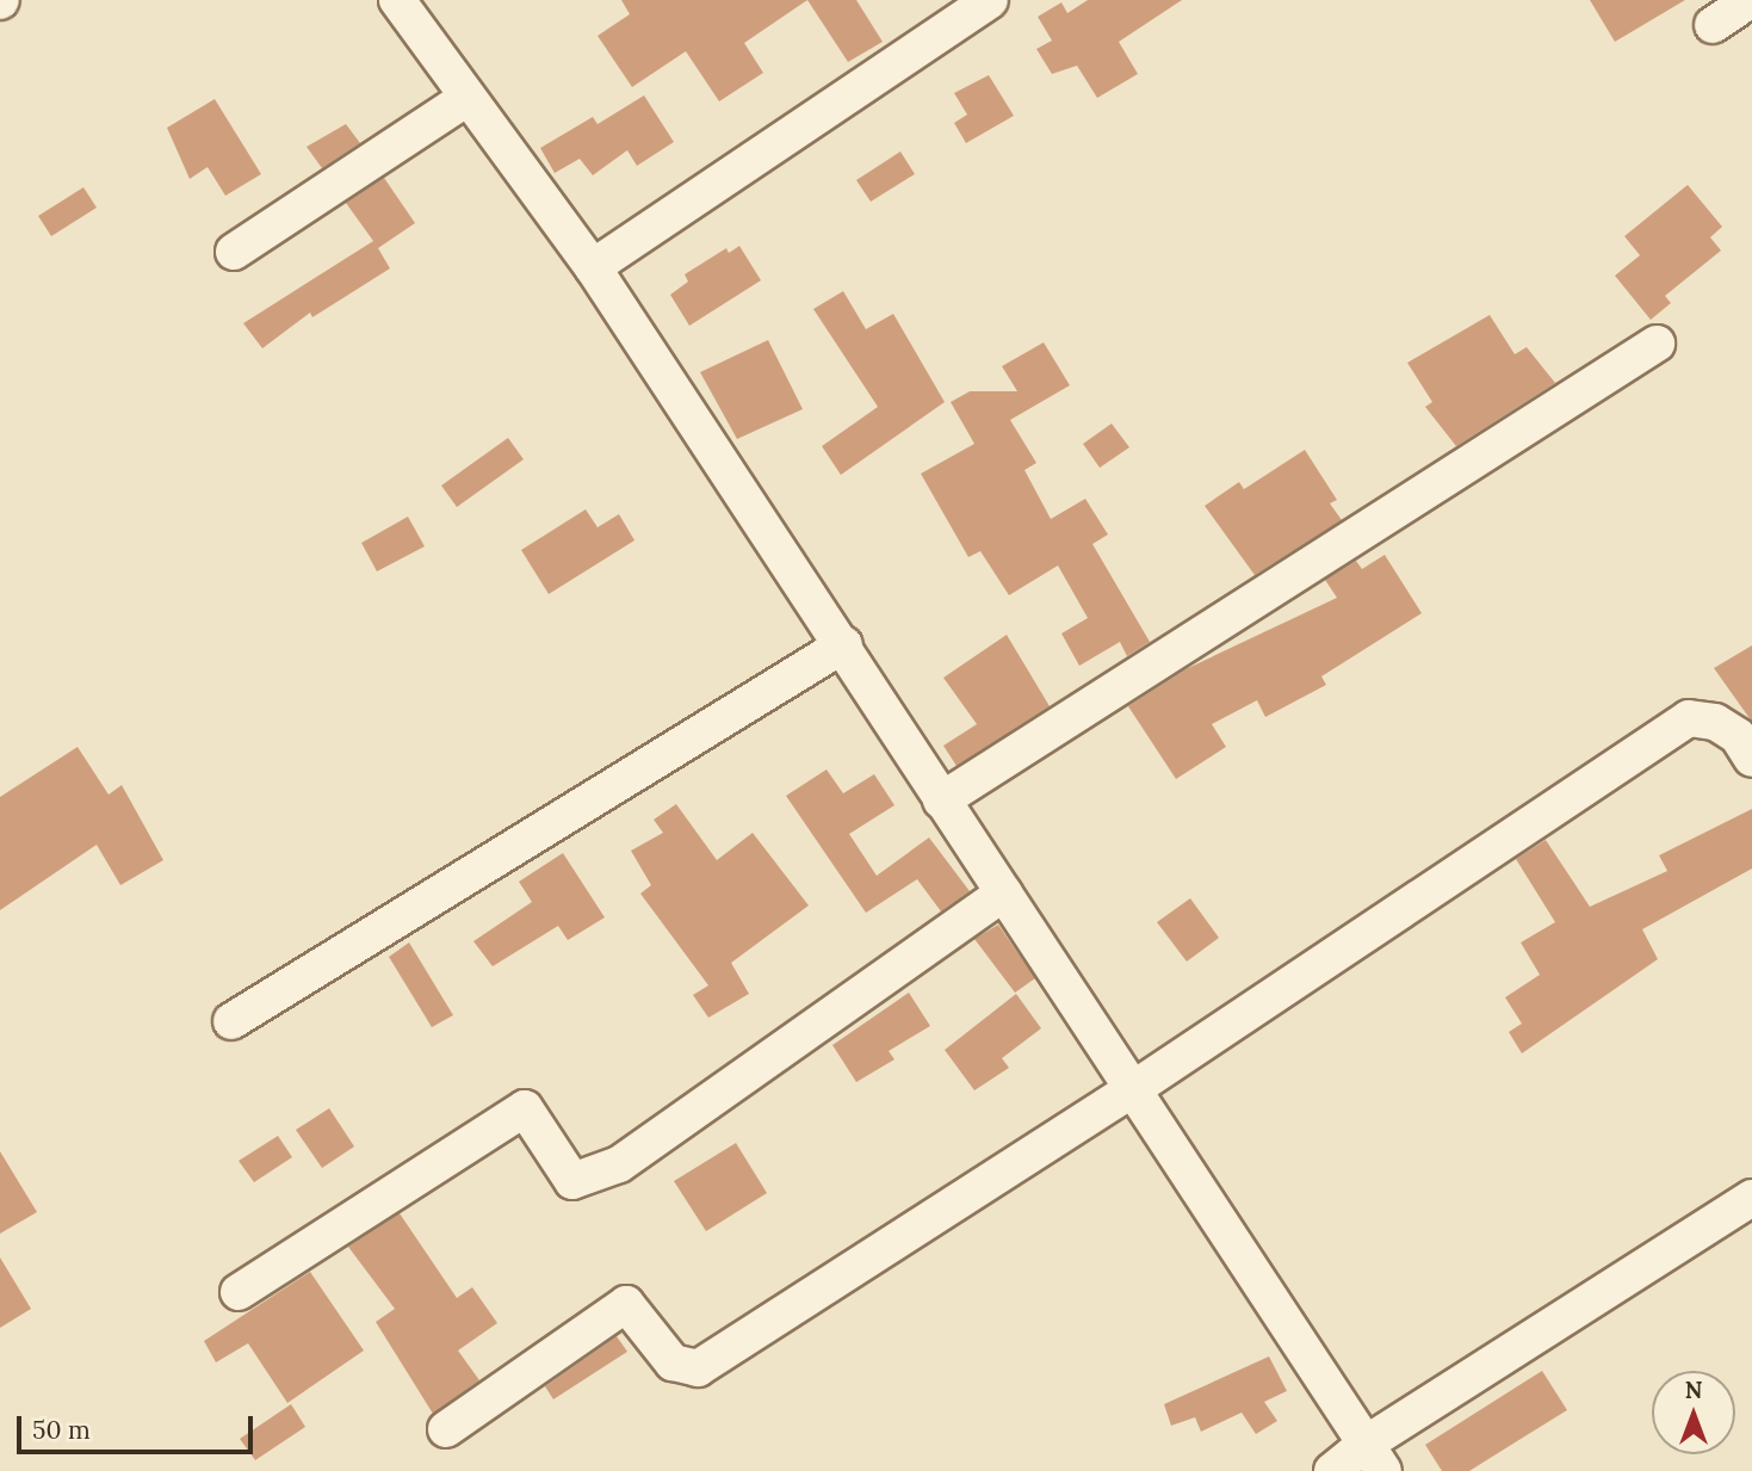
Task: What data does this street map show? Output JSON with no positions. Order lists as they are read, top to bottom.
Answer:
{
  "scale_bar": "50 m",
  "north": "top"
}
